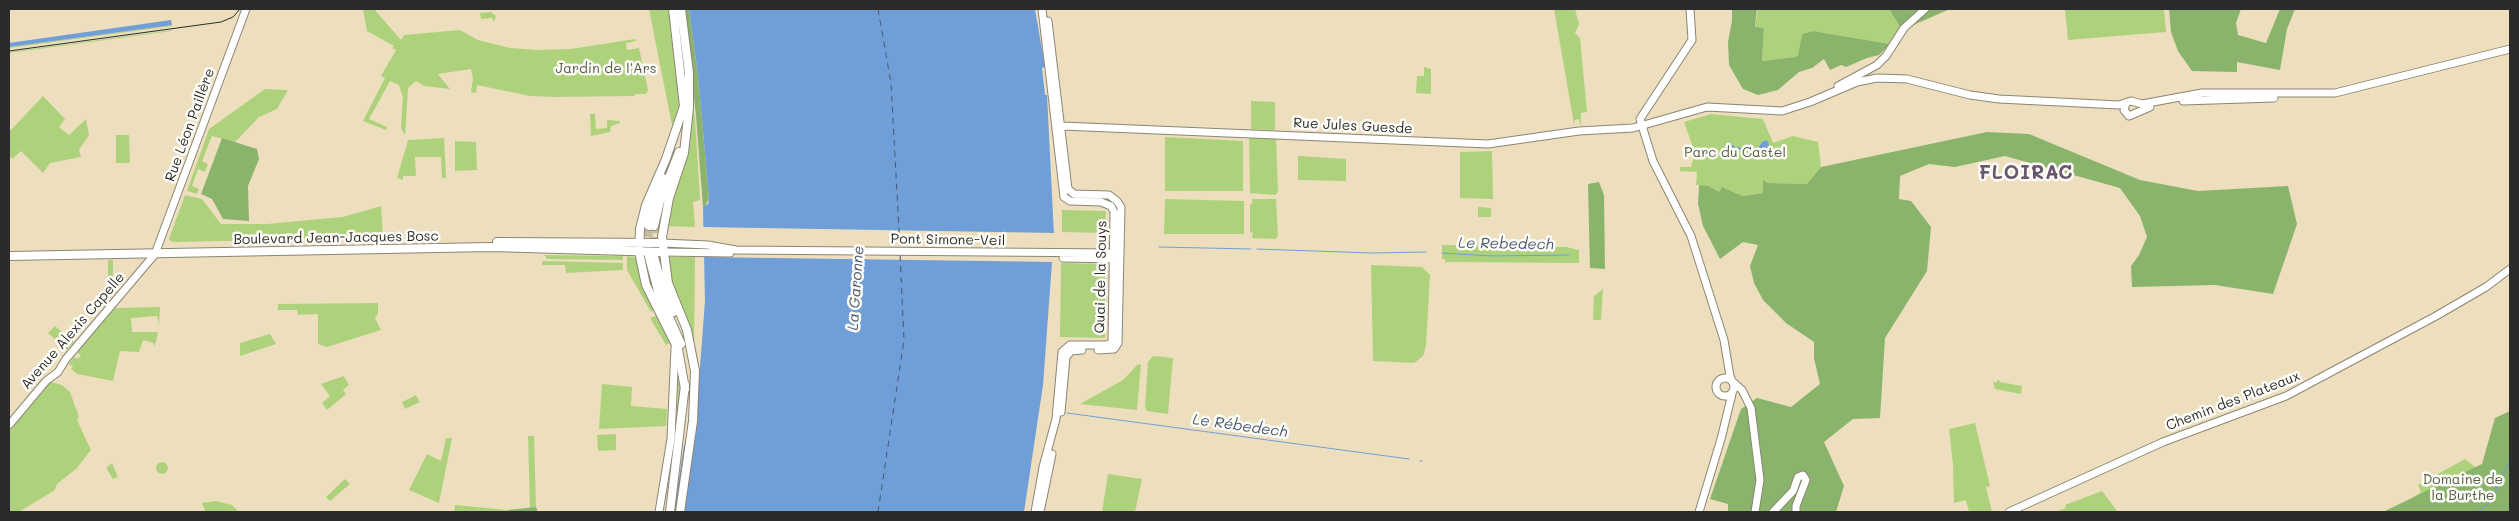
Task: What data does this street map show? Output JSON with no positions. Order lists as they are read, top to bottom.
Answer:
{
  "streets": {
    "main road": ["Boulevard Jean-Jacques Bosc"],
    "street": [
      "Rue Léon Paillère",
      "Rue Jules Guesde",
      "Pont Simone-Veil",
      "Quai de la Souys",
      "Avenue Alexis Capelle",
      "Chemin des Plateaux"
    ]
  },
  "crossings": [
    ["Rue Léon Paillère", "Boulevard Jean-Jacques Bosc"],
    ["Rue Léon Paillère", "Avenue Alexis Capelle"],
    ["Rue Jules Guesde", "Quai de la Souys"],
    ["Boulevard Jean-Jacques Bosc", "Pont Simone-Veil"],
    ["Boulevard Jean-Jacques Bosc", "Avenue Alexis Capelle"],
    ["Pont Simone-Veil", "Quai de la Souys"]
  ],
  "districts": ["FLOIRAC"],
  "water": ["Le Rebedech", "La Garonne", "Le Rébedech"],
  "parks": ["Jardin de l'Ars", "Parc du Castel", "Domaine de la Burthe"]
}
